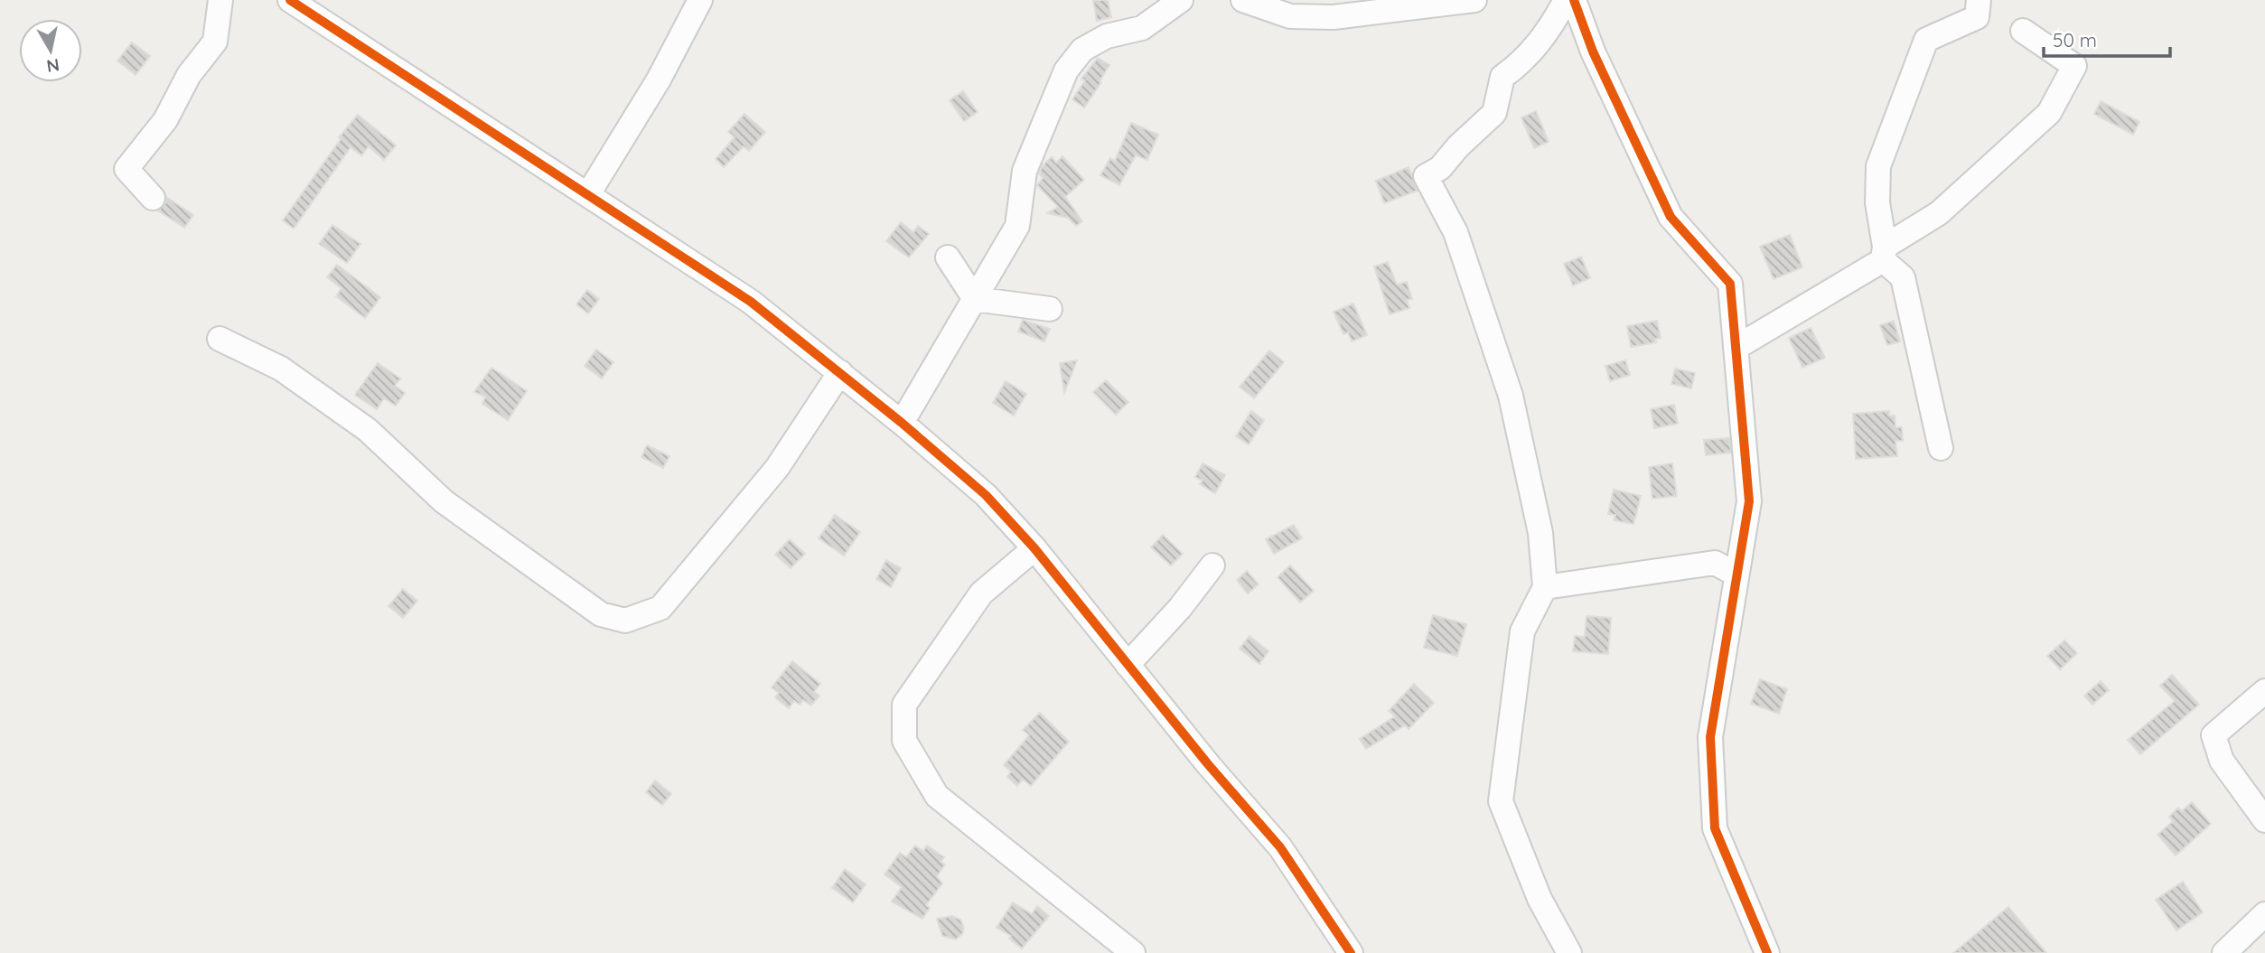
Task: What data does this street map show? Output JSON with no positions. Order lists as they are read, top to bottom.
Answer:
{
  "scale_bar": "50 m",
  "north": "bottom"
}
